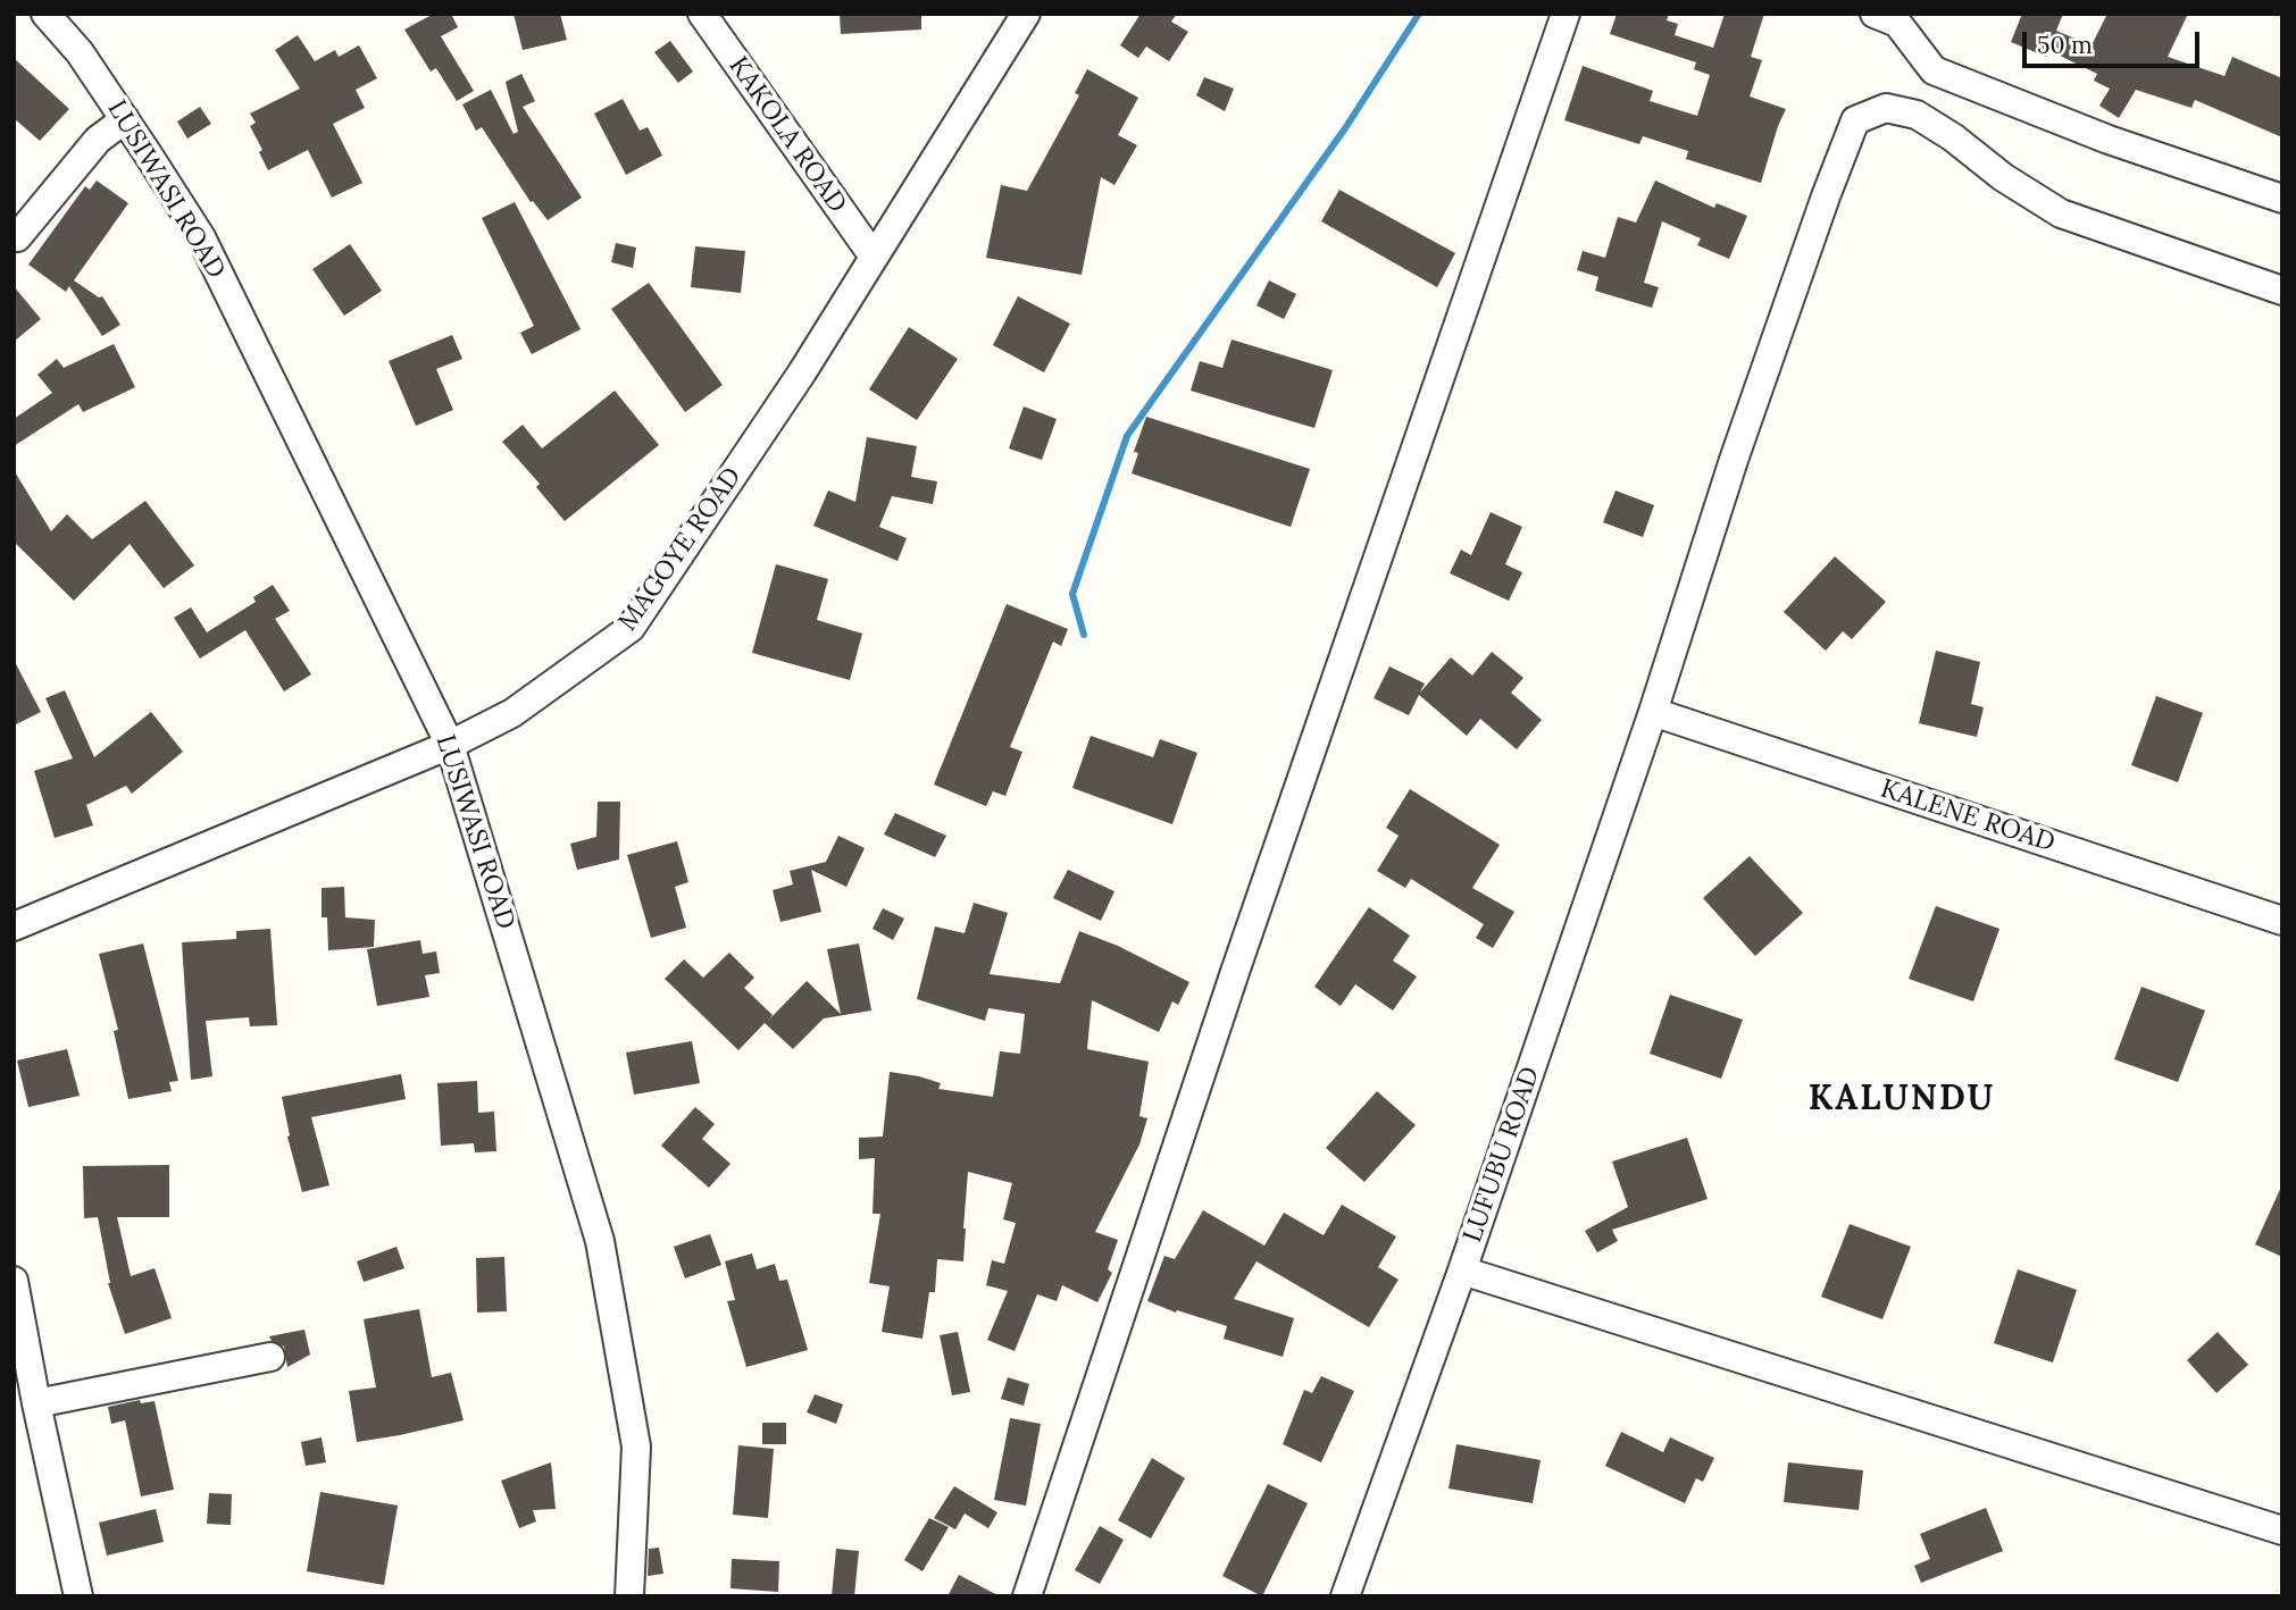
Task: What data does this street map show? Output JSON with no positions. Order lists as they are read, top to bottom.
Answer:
{
  "streets": {
    "street": [
      "KAKOLA ROAD",
      "LUSIWASI ROAD",
      "MAGOYE ROAD",
      "KALENE ROAD",
      "LUFUBU ROAD"
    ]
  },
  "crossings": [
    ["KAKOLA ROAD", "MAGOYE ROAD"],
    ["LUSIWASI ROAD", "MAGOYE ROAD"],
    ["KALENE ROAD", "LUFUBU ROAD"]
  ],
  "districts": ["KALUNDU"],
  "scale_bar": "50 m"
}
